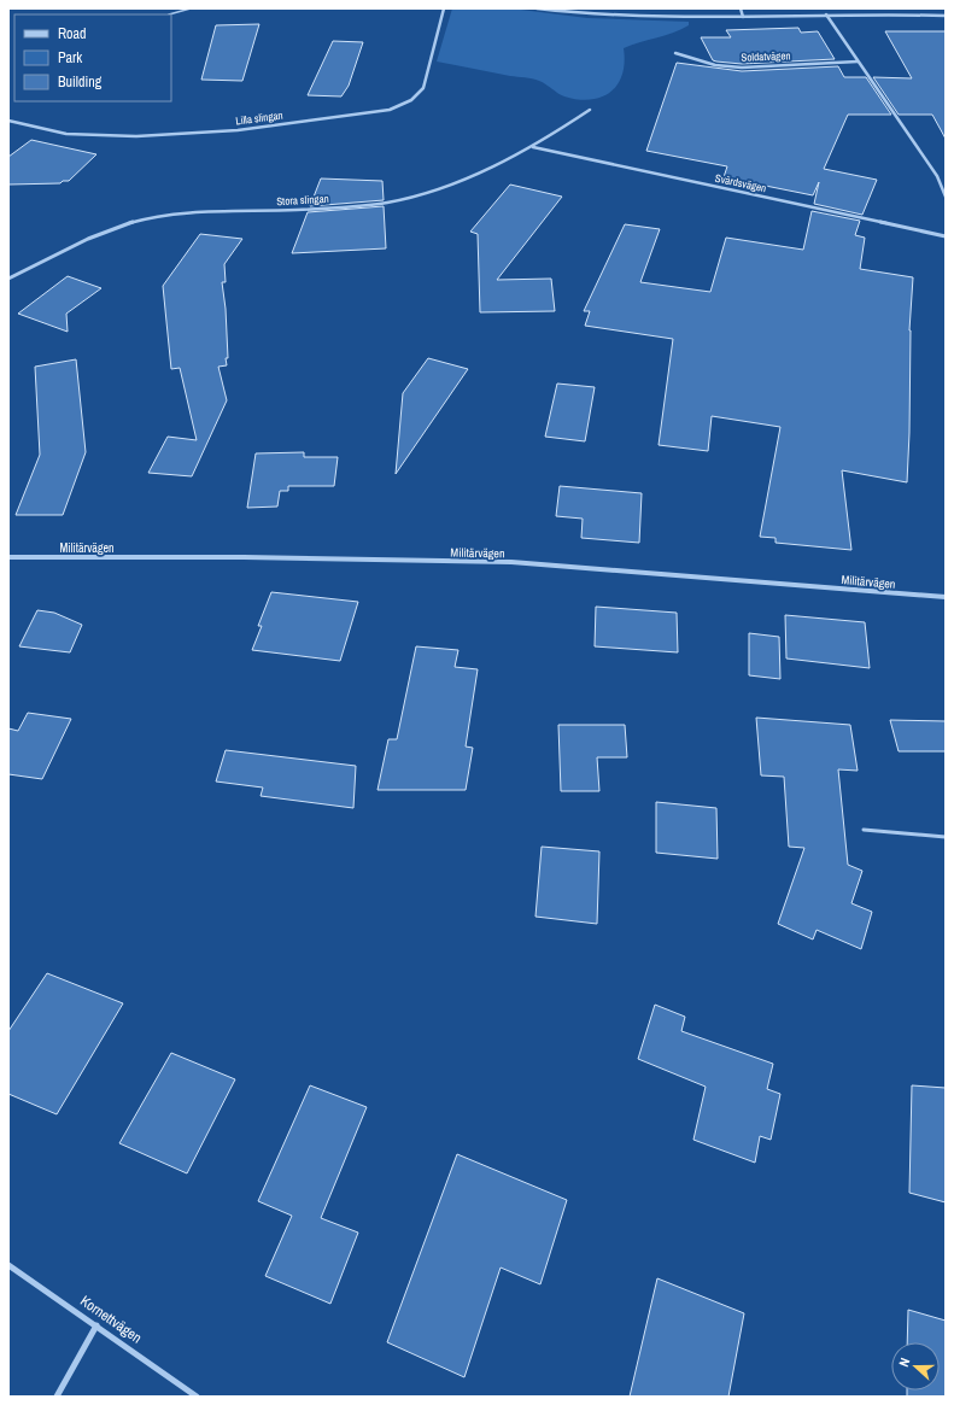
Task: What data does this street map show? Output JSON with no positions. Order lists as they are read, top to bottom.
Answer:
{
  "streets": {
    "street": [
      "Soldatvägen",
      "Lilla slingan",
      "Svärdsvägen",
      "Stora slingan",
      "Militärvägen",
      "Kornettvägen"
    ]
  },
  "crossings": [
    ["Svärdsvägen", "Stora slingan"]
  ],
  "legend": ["Road", "Park", "Building"],
  "north": "left"
}
